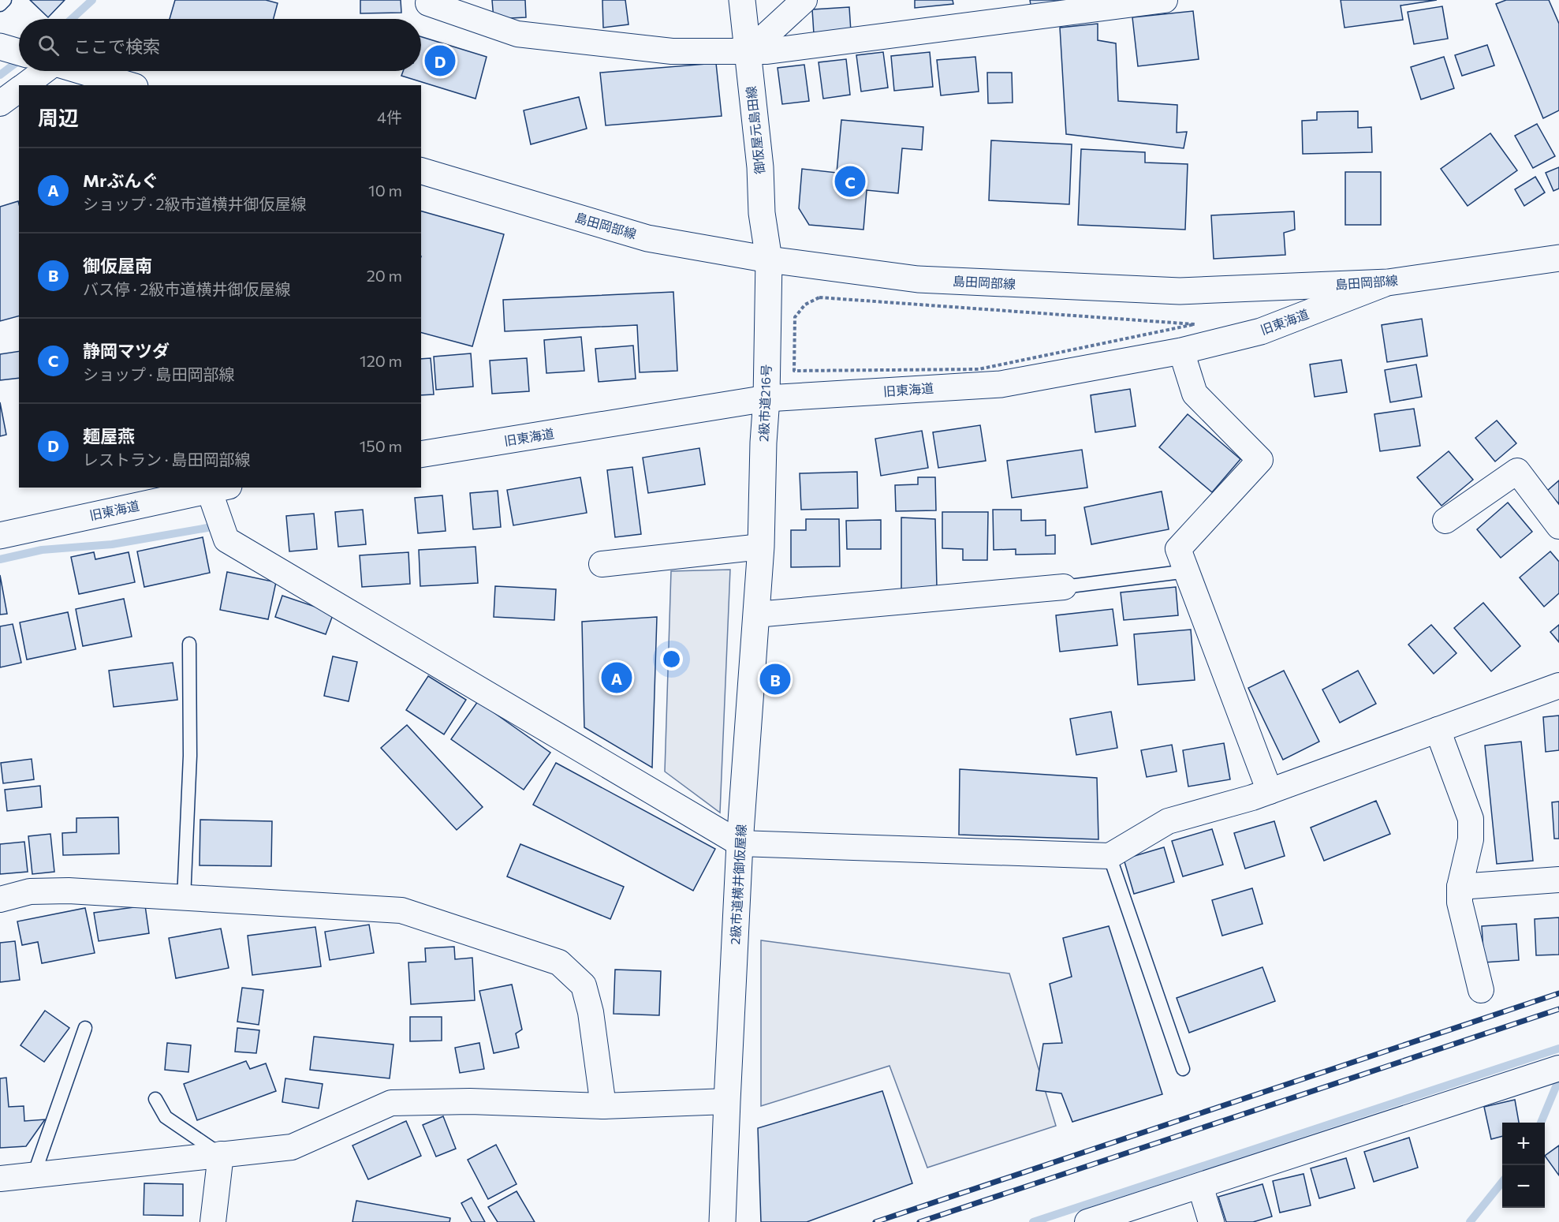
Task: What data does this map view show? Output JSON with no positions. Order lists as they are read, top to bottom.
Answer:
{
  "streets": {
    "street": [
      "御仮屋元島田線",
      "島田岡部線",
      "旧東海道",
      "2級市道216号",
      "2級市道横井御仮屋線"
    ]
  },
  "crossings": [
    ["御仮屋元島田線", "島田岡部線"],
    ["御仮屋元島田線", "2級市道216号"],
    ["島田岡部線", "旧東海道"],
    ["島田岡部線", "2級市道216号"],
    ["旧東海道", "2級市道216号"],
    ["2級市道216号", "2級市道横井御仮屋線"]
  ],
  "page": {
    "search": "ここで検索",
    "pins": [
      "D",
      "C",
      "A",
      "B"
    ],
    "heading": ["周辺", "4件"],
    "list": [
      {
        "mark": "A",
        "name": "Mrぶんぐ",
        "note": "ショップ · 2級市道横井御仮屋線",
        "value": "10 m"
      },
      {
        "mark": "B",
        "name": "御仮屋南",
        "note": "バス停 · 2級市道横井御仮屋線",
        "value": "20 m"
      },
      {
        "mark": "C",
        "name": "静岡マツダ",
        "note": "ショップ · 島田岡部線",
        "value": "120 m"
      },
      {
        "mark": "D",
        "name": "麺屋燕",
        "note": "レストラン · 島田岡部線",
        "value": "150 m"
      }
    ],
    "map_buttons": ["+", "−"]
  }
}
